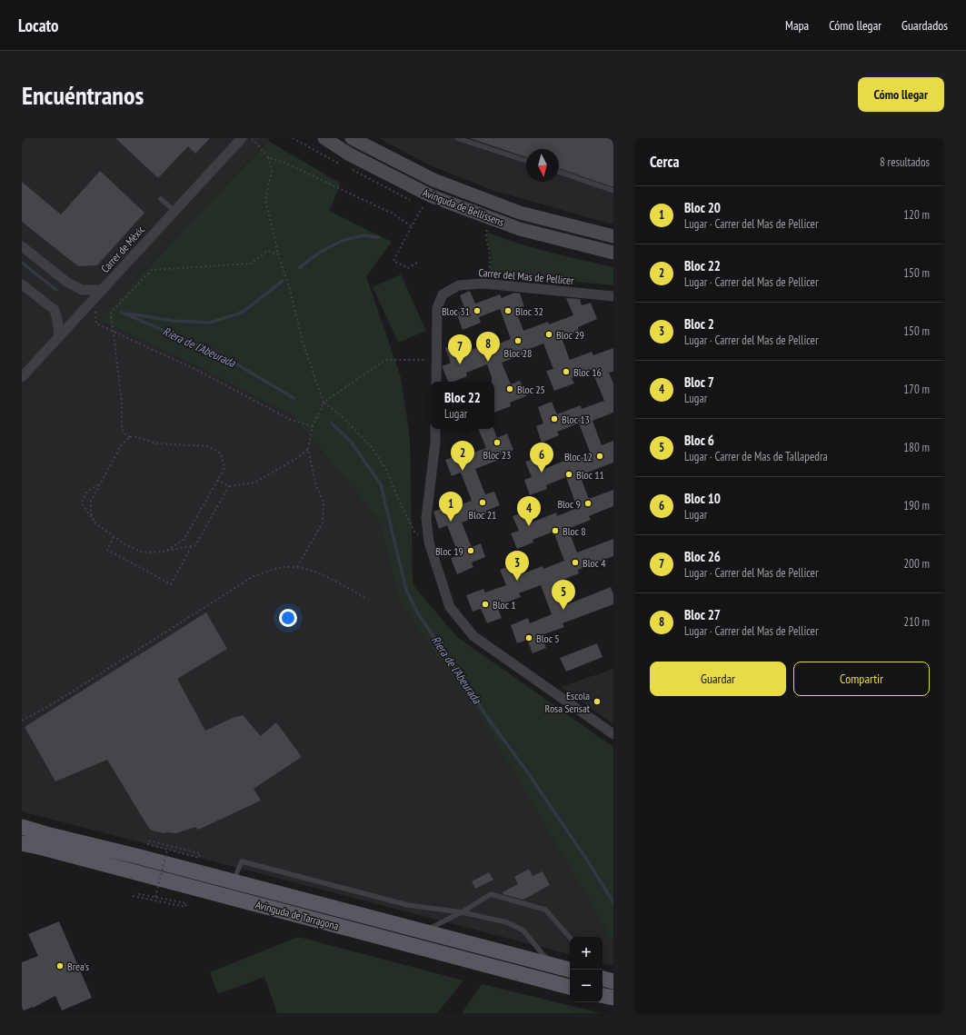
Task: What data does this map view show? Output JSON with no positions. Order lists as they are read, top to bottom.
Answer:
{
  "streets": {
    "main road": ["Avinguda de Bellissens", "Avinguda de Tarragona"],
    "street": ["Carrer de Mèxic", "Carrer del Mas de Pellicer"]
  },
  "water": ["Riera de l'Abeurada"],
  "places": [
    "Bloc 31",
    "Bloc 32",
    "Bloc 29",
    "Bloc 28",
    "Bloc 16",
    "Bloc 25",
    "Bloc 13",
    "Bloc 23",
    "Bloc 12",
    "Bloc 11",
    "Bloc 21",
    "Bloc 9",
    "Bloc 8",
    "Bloc 19",
    "Bloc 4",
    "Bloc 1",
    "Bloc 5",
    "Escola Rosa Sensat",
    "Brea's"
  ],
  "north": "bottom",
  "page": {
    "header": "Locato",
    "nav": ["Mapa", "Cómo llegar", "Guardados"],
    "buttons": [
      "Cómo llegar",
      ["Guardar", "Compartir"]
    ],
    "title": "Encuéntranos",
    "heading": ["Cerca", "8 resultados"],
    "list": [
      {
        "mark": "1",
        "name": "Bloc 20",
        "note": "Lugar · Carrer del Mas de Pellicer",
        "value": "120 m"
      },
      {
        "mark": "2",
        "name": "Bloc 22",
        "note": "Lugar · Carrer del Mas de Pellicer",
        "value": "150 m"
      },
      {
        "mark": "3",
        "name": "Bloc 2",
        "note": "Lugar · Carrer del Mas de Pellicer",
        "value": "150 m"
      },
      {
        "mark": "4",
        "name": "Bloc 7",
        "note": "Lugar",
        "value": "170 m"
      },
      {
        "mark": "5",
        "name": "Bloc 6",
        "note": "Lugar · Carrer de Mas de Tallapedra",
        "value": "180 m"
      },
      {
        "mark": "6",
        "name": "Bloc 10",
        "note": "Lugar",
        "value": "190 m"
      },
      {
        "mark": "7",
        "name": "Bloc 26",
        "note": "Lugar · Carrer del Mas de Pellicer",
        "value": "200 m"
      },
      {
        "mark": "8",
        "name": "Bloc 27",
        "note": "Lugar · Carrer del Mas de Pellicer",
        "value": "210 m"
      }
    ],
    "pins": [
      "8",
      "7",
      "2",
      "6",
      "1",
      "4",
      "3",
      "5"
    ],
    "popup": ["Bloc 22", "Lugar"],
    "map_buttons": ["+", "−"]
  }
}
